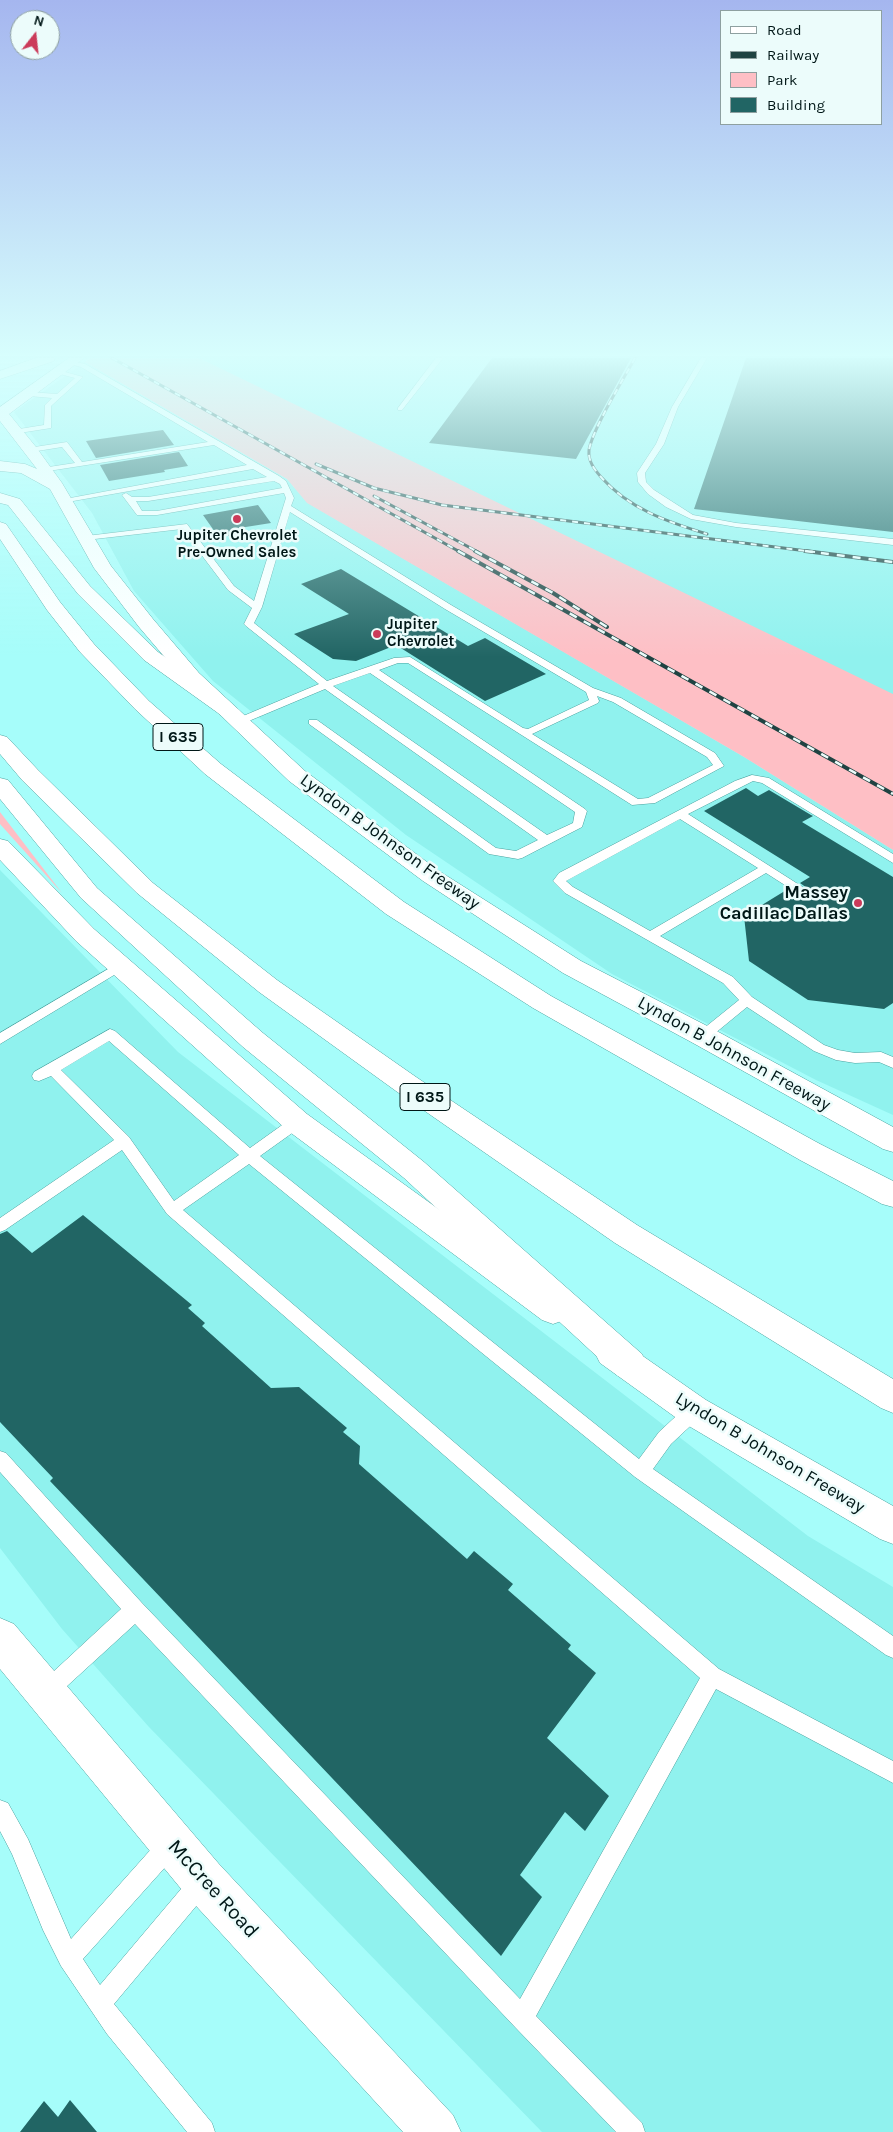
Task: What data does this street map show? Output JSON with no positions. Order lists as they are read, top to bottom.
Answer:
{
  "streets": {
    "main road": ["I 635", "Lyndon B Johnson Freeway", "McCree Road"]
  },
  "places": ["Jupiter Chevrolet Pre-Owned Sales", "Jupiter Chevrolet", "Massey Cadillac Dallas"],
  "legend": [
    "Road",
    "Railway",
    "Park",
    "Building"
  ],
  "north": "top"
}
